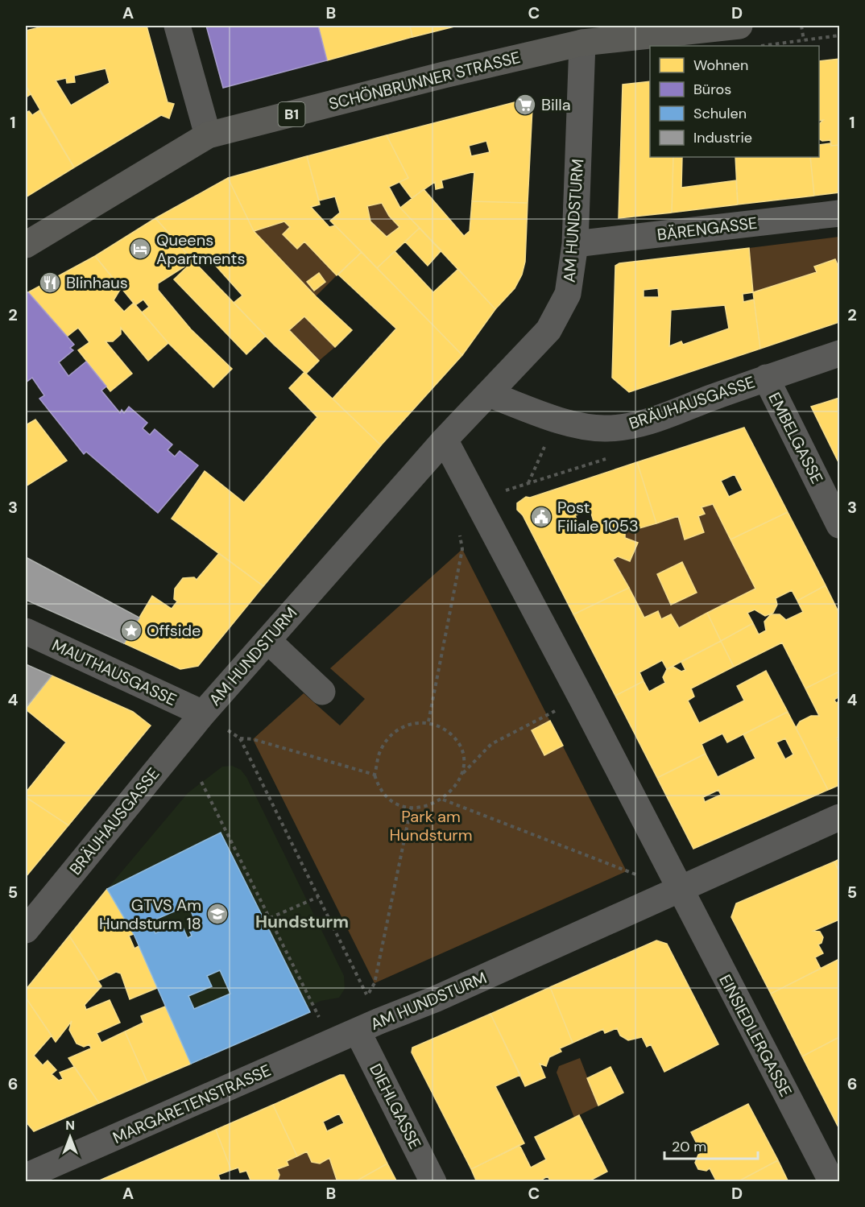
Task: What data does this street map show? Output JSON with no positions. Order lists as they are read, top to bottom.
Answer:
{
  "streets": {
    "main road": ["SCHÖNBRUNNER STRASSE", "B1"],
    "street": [
      "AM HUNDSTURM",
      "BÄRENGASSE",
      "BRÄUHAUSGASSE",
      "EMBELGASSE",
      "MAUTHAUSGASSE",
      "EINSIEDLERGASSE",
      "MARGARETENSTRASSE",
      "DIEHLGASSE"
    ]
  },
  "crossings": [
    ["SCHÖNBRUNNER STRASSE", "AM HUNDSTURM"],
    ["AM HUNDSTURM", "BÄRENGASSE"],
    ["AM HUNDSTURM", "BRÄUHAUSGASSE"],
    ["AM HUNDSTURM", "MAUTHAUSGASSE"],
    ["AM HUNDSTURM", "EINSIEDLERGASSE"],
    ["AM HUNDSTURM", "MARGARETENSTRASSE"],
    ["AM HUNDSTURM", "DIEHLGASSE"],
    ["BRÄUHAUSGASSE", "EMBELGASSE"],
    ["BRÄUHAUSGASSE", "MAUTHAUSGASSE"],
    ["MARGARETENSTRASSE", "DIEHLGASSE"]
  ],
  "districts": ["Hundsturm"],
  "parks": ["Park am Hundsturm"],
  "places": {
    "supermarket": ["Billa"],
    "hotel": ["Queens Apartments"],
    "restaurant": ["Blinhaus"],
    "public building": ["Post Filiale 1053"],
    "place": ["Offside"],
    "school or university": ["GTVS Am Hundsturm 18"]
  },
  "legend": [
    "Wohnen",
    "Büros",
    "Schulen",
    "Industrie"
  ],
  "scale_bar": "20 m",
  "north": "top",
  "grid": {
    "columns": [
      "A",
      "B",
      "C",
      "D"
    ],
    "rows": [
      "1",
      "2",
      "3",
      "4",
      "5",
      "6"
    ]
  }
}
